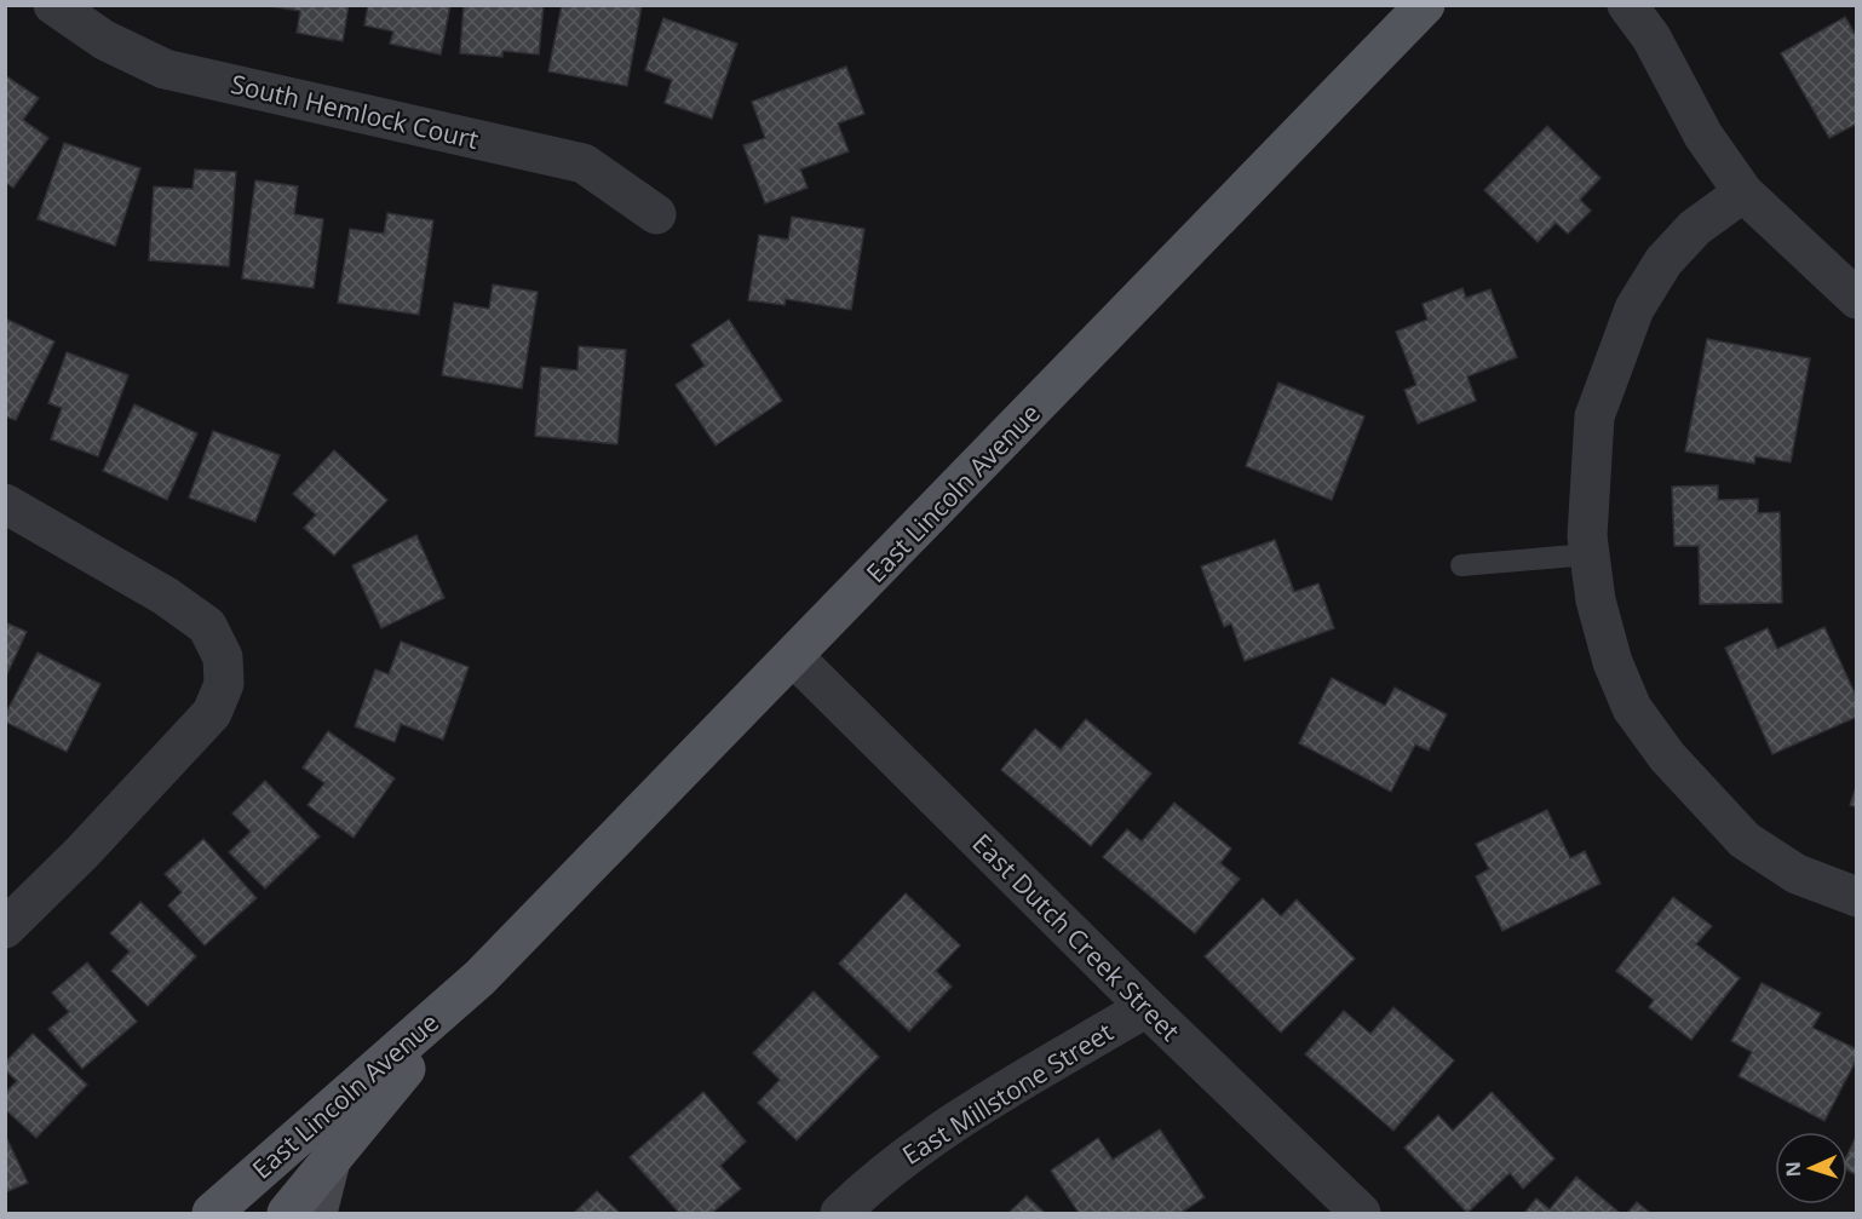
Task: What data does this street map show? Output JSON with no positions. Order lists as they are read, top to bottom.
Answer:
{
  "streets": {
    "main road": ["East Lincoln Avenue"],
    "street": ["South Hemlock Court", "East Dutch Creek Street", "East Millstone Street"]
  },
  "crossings": [
    ["East Lincoln Avenue", "East Dutch Creek Street"],
    ["East Dutch Creek Street", "East Millstone Street"]
  ],
  "north": "left"
}
